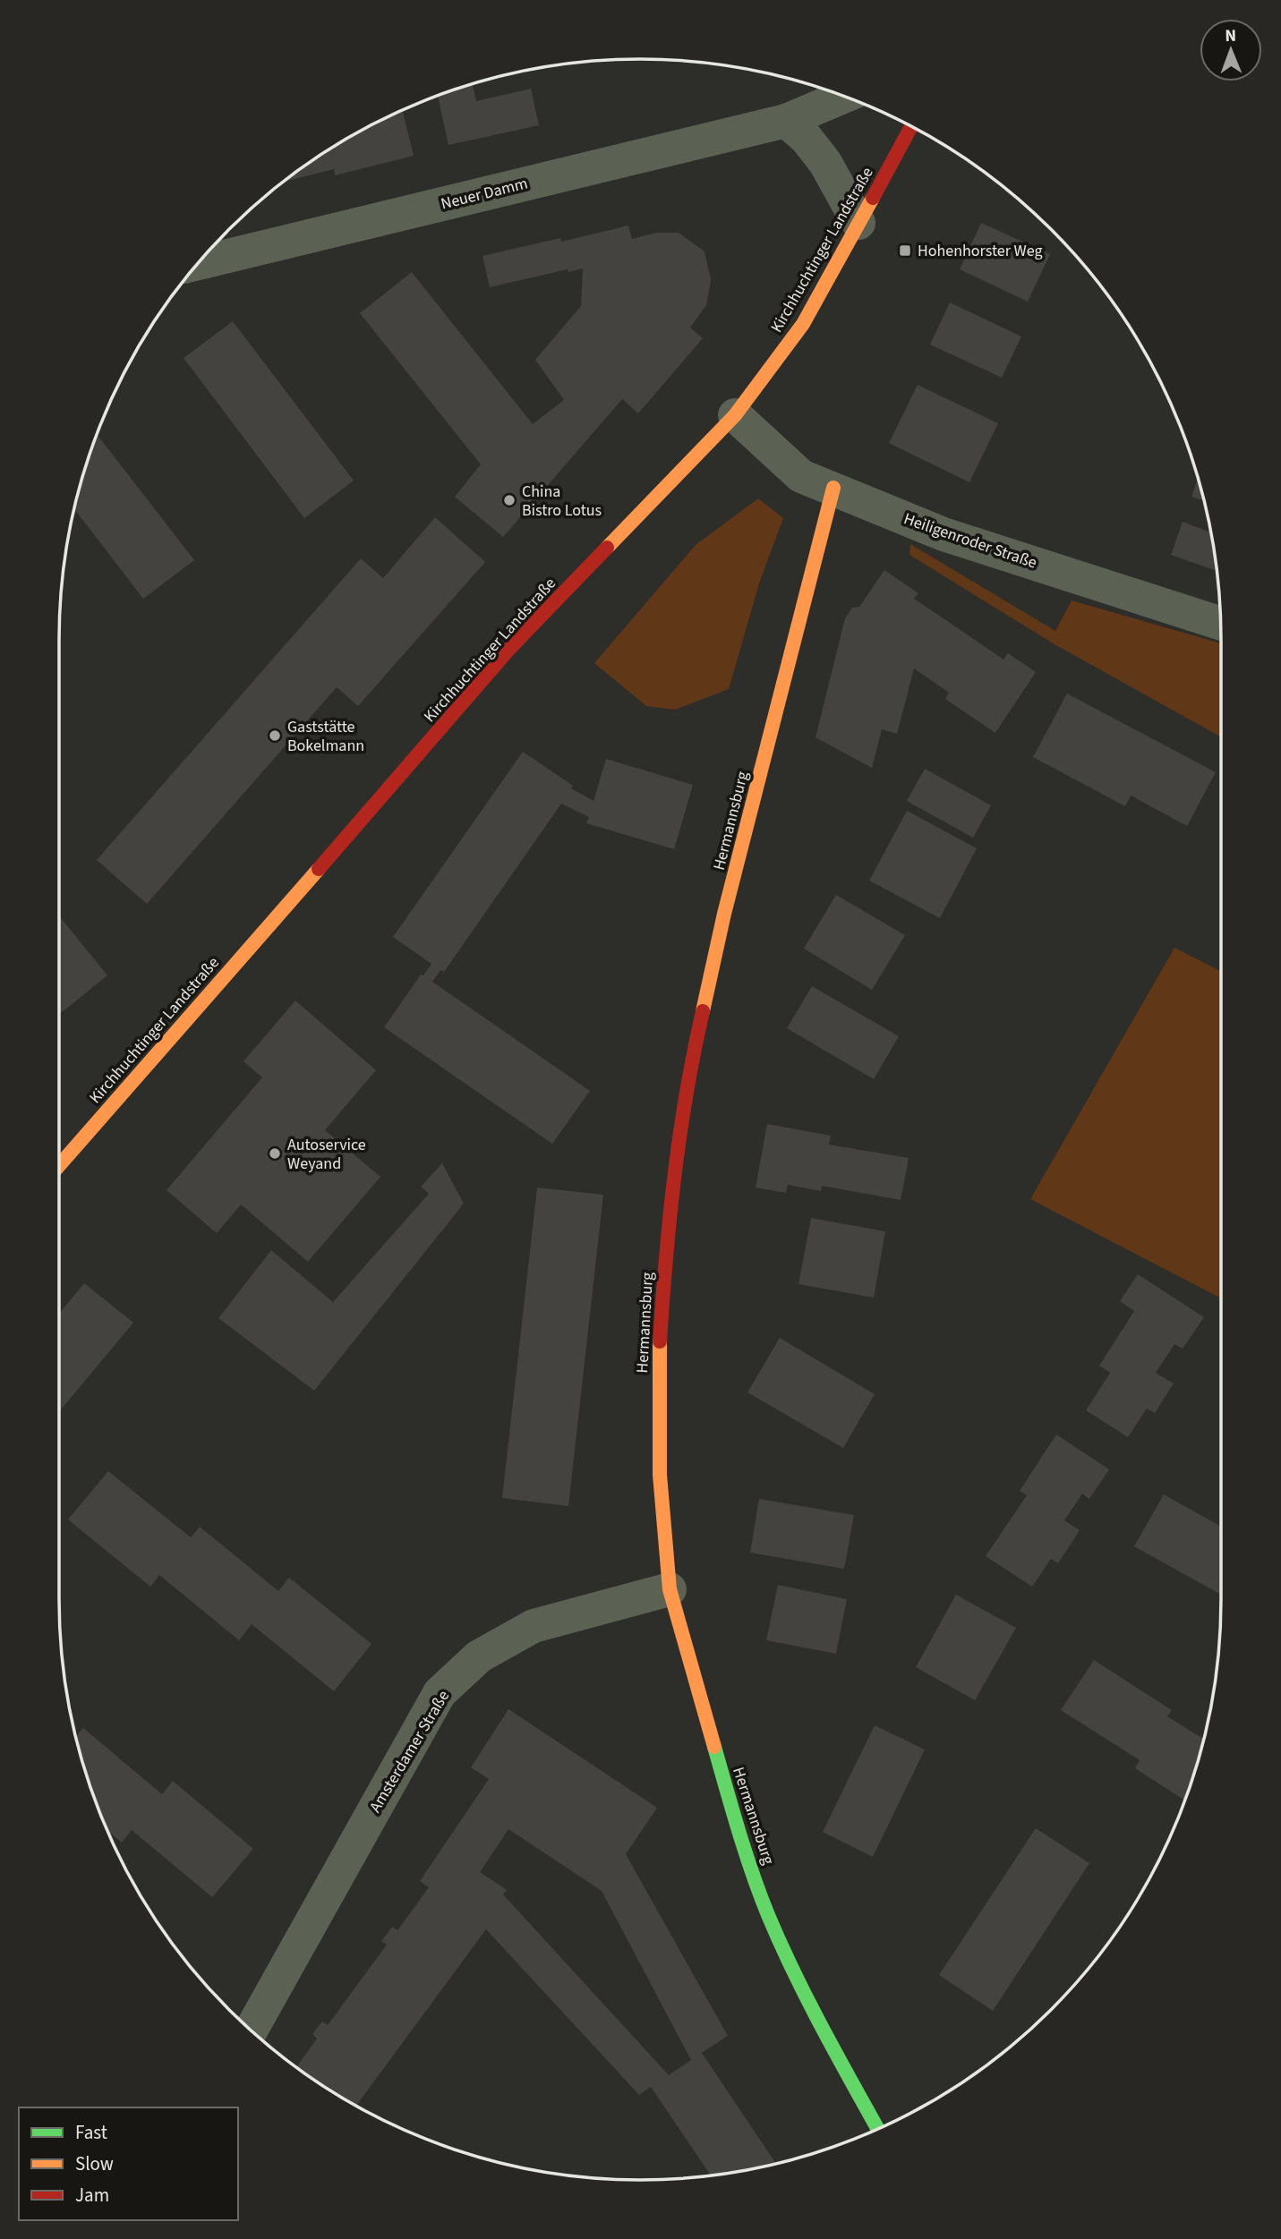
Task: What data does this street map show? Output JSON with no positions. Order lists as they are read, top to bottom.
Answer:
{
  "streets": {
    "street": [
      "Neuer Damm",
      "Kirchhuchtinger Landstraße",
      "Heiligenroder Straße",
      "Hermannsburg",
      "Amsterdamer Straße"
    ]
  },
  "crossings": [
    ["Kirchhuchtinger Landstraße", "Heiligenroder Straße"],
    ["Heiligenroder Straße", "Hermannsburg"],
    ["Hermannsburg", "Amsterdamer Straße"]
  ],
  "places": {
    "transit": ["Hohenhorster Weg"],
    "other": ["China Bistro Lotus", "Gaststätte Bokelmann", "Autoservice Weyand"]
  },
  "legend": ["Fast", "Slow", "Jam"],
  "north": "top"
}
